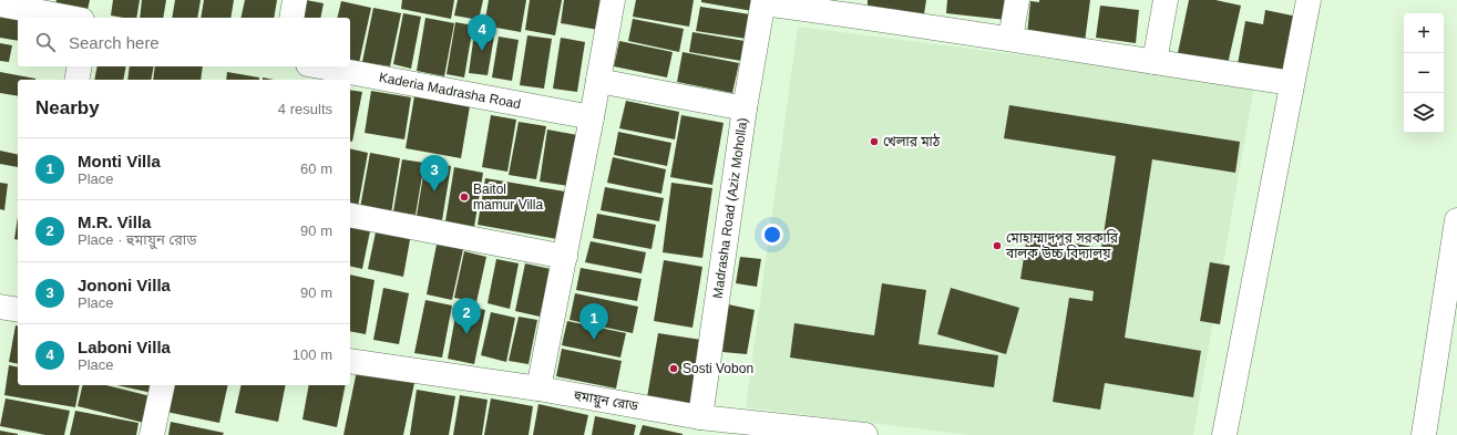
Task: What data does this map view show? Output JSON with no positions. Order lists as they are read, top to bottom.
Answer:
{
  "streets": {
    "street": ["Kaderia Madrasha Road", "Madrasha Road (Aziz Moholla)", "হুমায়ুন রোড"]
  },
  "crossings": [
    ["Madrasha Road (Aziz Moholla)", "হুমায়ুন রোড"]
  ],
  "places": [
    "খেলার মাঠ",
    "Baitol mamur Villa",
    "মোহাম্মাদপুর সরকারি বালক উচ্চ বিদ্যালয়",
    "Sosti Vobon"
  ],
  "page": {
    "map_buttons": ["+", "−"],
    "pins": [
      "4",
      "3",
      "2",
      "1"
    ],
    "search": "Search here",
    "heading": ["Nearby", "4 results"],
    "list": [
      {
        "mark": "1",
        "name": "Monti Villa",
        "note": "Place",
        "value": "60 m"
      },
      {
        "mark": "2",
        "name": "M.R. Villa",
        "note": "Place · হুমায়ুন রোড",
        "value": "90 m"
      },
      {
        "mark": "3",
        "name": "Jononi Villa",
        "note": "Place",
        "value": "90 m"
      },
      {
        "mark": "4",
        "name": "Laboni Villa",
        "note": "Place",
        "value": "100 m"
      }
    ]
  }
}
